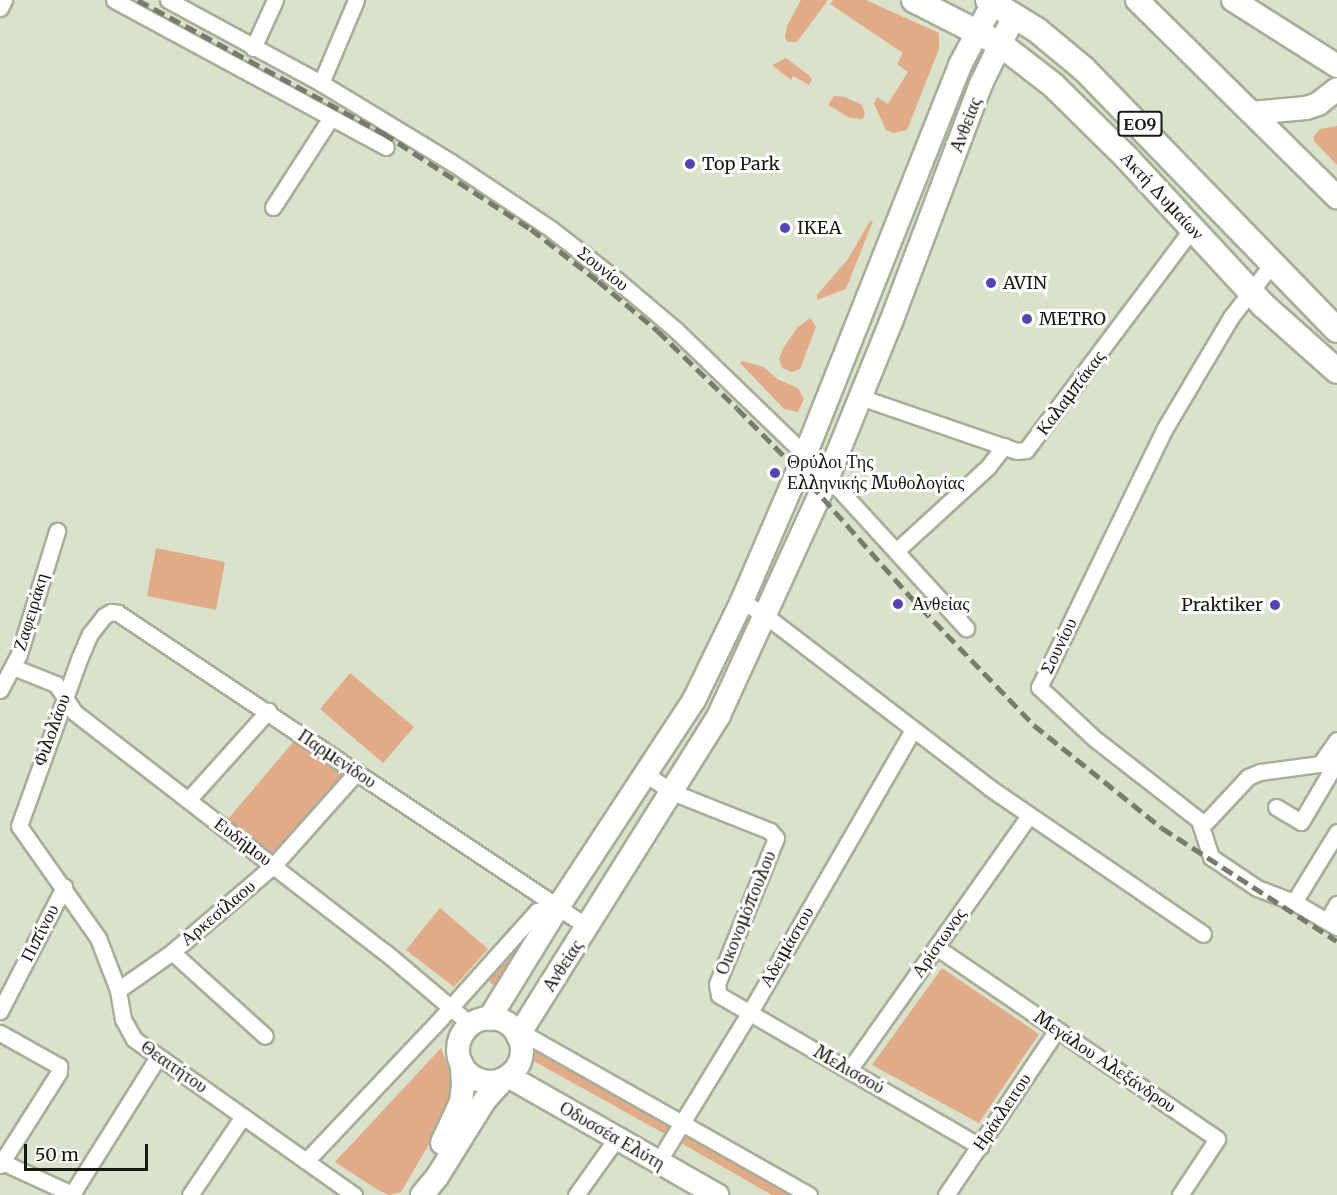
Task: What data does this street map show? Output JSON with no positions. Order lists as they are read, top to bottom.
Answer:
{
  "streets": {
    "main road": [
      "ΕΟ9",
      "Ανθείας",
      "Ακτή Δυμαίων",
      "Οδυσσέα Ελύτη"
    ],
    "street": [
      "Σουνίου",
      "Καλαμπάκας",
      "Ζαφειράκη",
      "Φιλολάου",
      "Παρμενίδου",
      "Ευδήμου",
      "Αρκεσίλαου",
      "Οικονομόπουλου",
      "Πιπίνου",
      "Αρίστωνος",
      "Αδειμάστου",
      "Μεγάλου Αλεξάνδρου",
      "Θεαιτήτου",
      "Μελισσού",
      "Ηράκλειτου"
    ]
  },
  "crossings": [
    ["Ανθείας", "Ακτή Δυμαίων"],
    ["Ανθείας", "Σουνίου"],
    ["Ανθείας", "Καλαμπάκας"],
    ["Ανθείας", "Παρμενίδου"],
    ["Ανθείας", "Ευδήμου"],
    ["Ανθείας", "Οικονομόπουλου"],
    ["Ανθείας", "Οδυσσέα Ελύτη"],
    ["Ακτή Δυμαίων", "Σουνίου"],
    ["Ακτή Δυμαίων", "Καλαμπάκας"],
    ["Ζαφειράκη", "Ευδήμου"],
    ["Φιλολάου", "Παρμενίδου"],
    ["Φιλολάου", "Ευδήμου"],
    ["Φιλολάου", "Θεαιτήτου"],
    ["Παρμενίδου", "Αρκεσίλαου"],
    ["Ευδήμου", "Αρκεσίλαου"],
    ["Ευδήμου", "Οδυσσέα Ελύτη"],
    ["Αρκεσίλαου", "Θεαιτήτου"],
    ["Οικονομόπουλου", "Μελισσού"],
    ["Πιπίνου", "Θεαιτήτου"],
    ["Αρίστωνος", "Μεγάλου Αλεξάνδρου"],
    ["Αρίστωνος", "Μελισσού"],
    ["Αδειμάστου", "Μελισσού"],
    ["Αδειμάστου", "Οδυσσέα Ελύτη"],
    ["Μεγάλου Αλεξάνδρου", "Ηράκλειτου"],
    ["Μελισσού", "Ηράκλειτου"]
  ],
  "places": [
    "Top Park",
    "IKEA",
    "AVIN",
    "METRO",
    "Θρύλοι Της Ελληνικής Μυθολογίας",
    "Ανθείας",
    "Praktiker"
  ],
  "scale_bar": "50 m"
}
